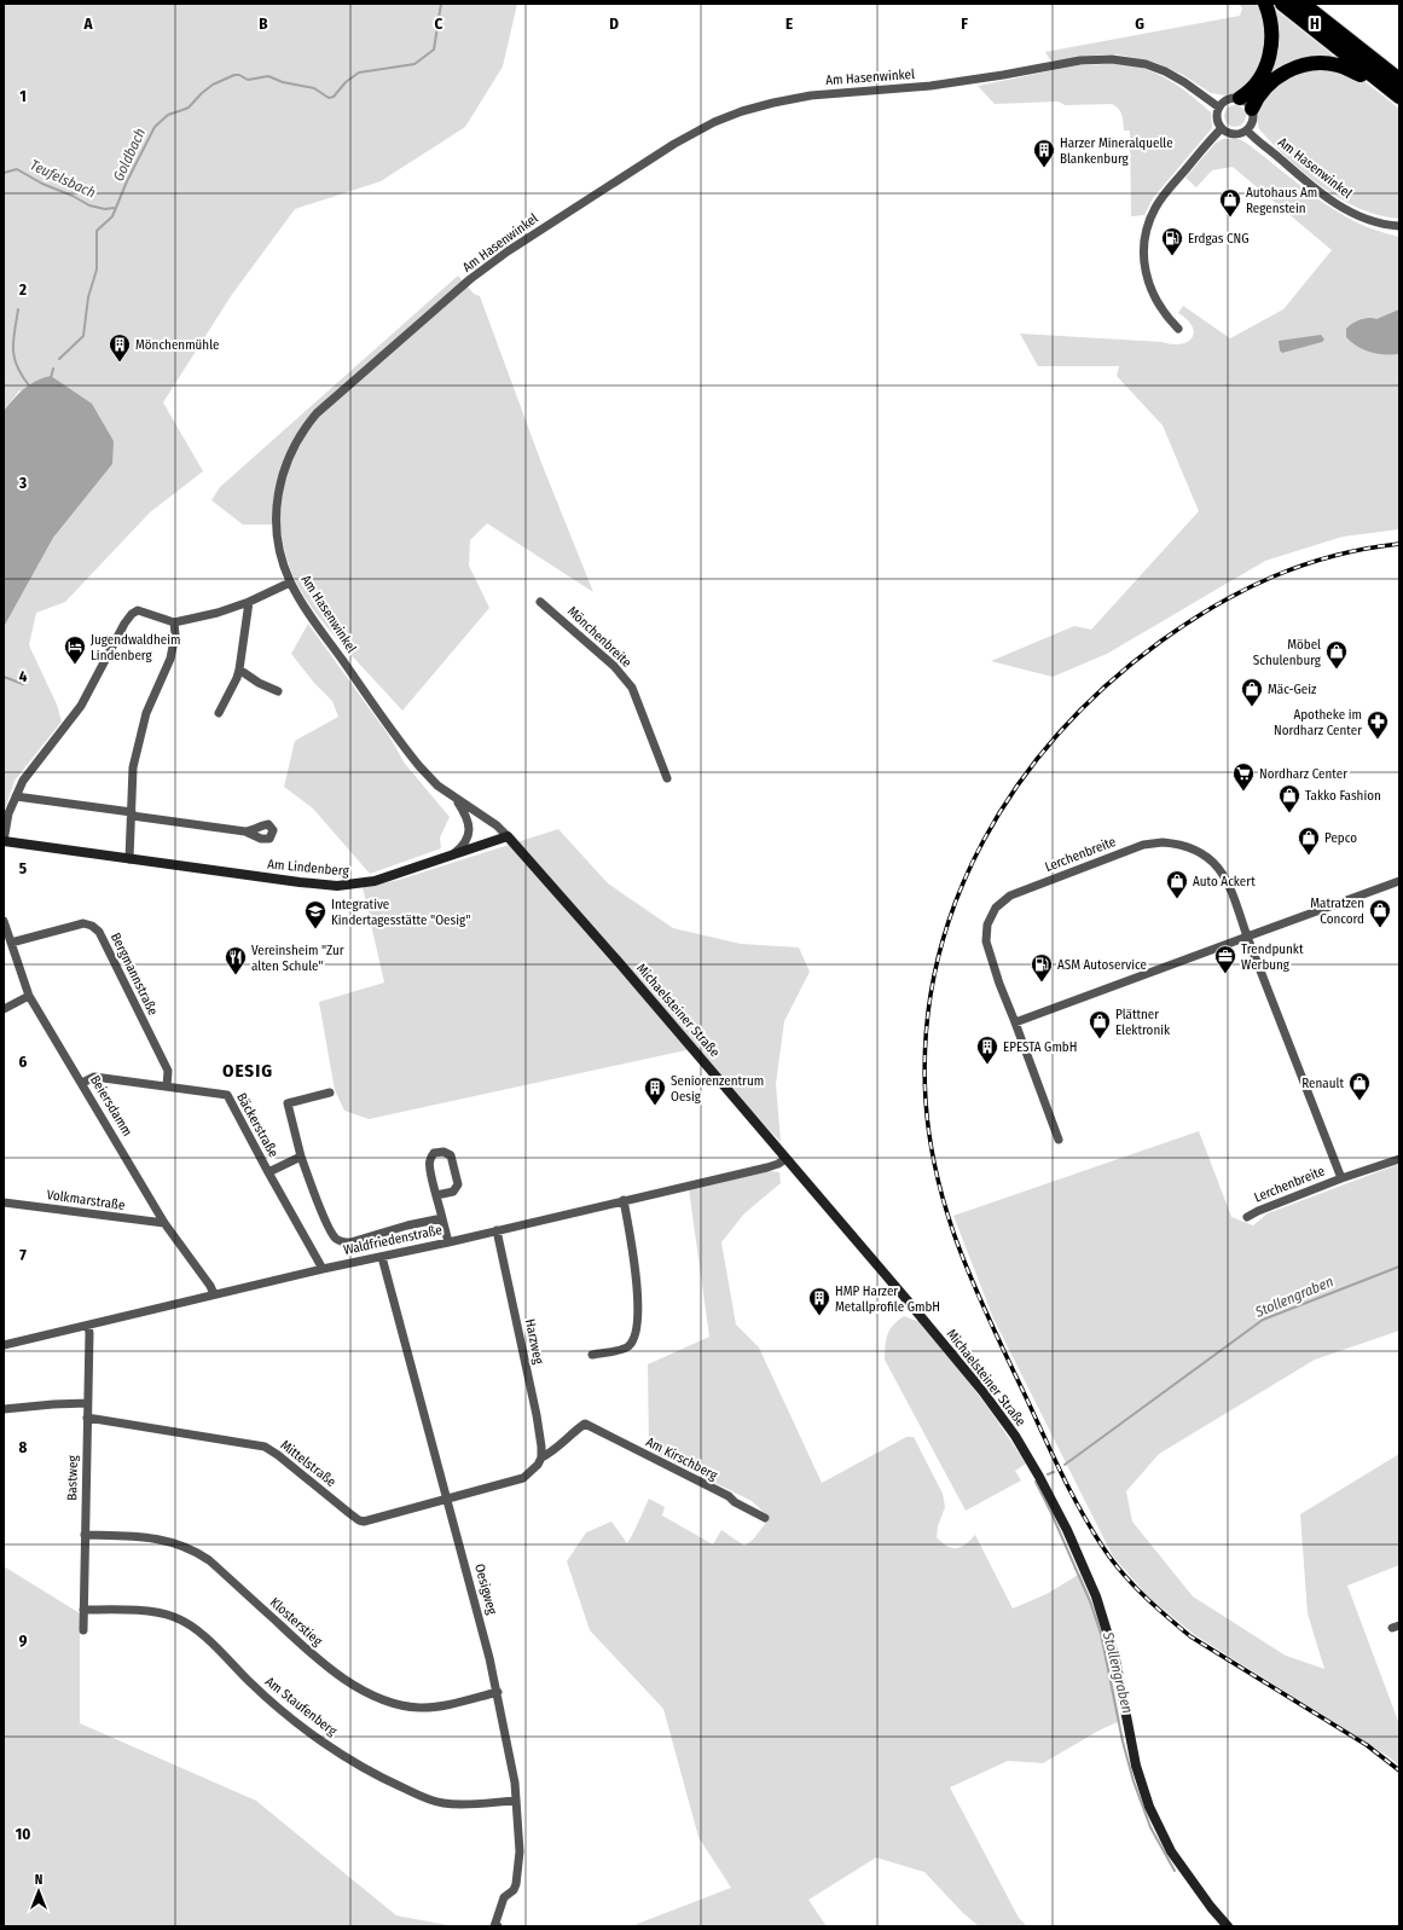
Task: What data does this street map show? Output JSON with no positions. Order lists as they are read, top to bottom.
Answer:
{
  "streets": {
    "street": [
      "Am Hasenwinkel",
      "Mönchenbreite",
      "Lerchenbreite",
      "Am Lindenberg",
      "Bergmannstraße",
      "Michaelsteiner Straße",
      "Beiersdamm",
      "Bäckerstraße",
      "Volkmarstraße",
      "Waldfriedenstraße",
      "Harzweg",
      "Am Kirschberg",
      "Mittelstraße",
      "Bastweg",
      "Oesigweg",
      "Klosterstieg",
      "Am Staufenberg"
    ]
  },
  "crossings": [
    ["Am Hasenwinkel", "Am Lindenberg"],
    ["Am Hasenwinkel", "Michaelsteiner Straße"],
    ["Am Lindenberg", "Michaelsteiner Straße"],
    ["Bergmannstraße", "Beiersdamm"],
    ["Bergmannstraße", "Bäckerstraße"],
    ["Michaelsteiner Straße", "Waldfriedenstraße"],
    ["Beiersdamm", "Bäckerstraße"],
    ["Beiersdamm", "Volkmarstraße"],
    ["Beiersdamm", "Waldfriedenstraße"],
    ["Bäckerstraße", "Waldfriedenstraße"],
    ["Waldfriedenstraße", "Harzweg"],
    ["Waldfriedenstraße", "Bastweg"],
    ["Waldfriedenstraße", "Oesigweg"],
    ["Harzweg", "Am Kirschberg"],
    ["Mittelstraße", "Bastweg"],
    ["Mittelstraße", "Oesigweg"],
    ["Bastweg", "Klosterstieg"],
    ["Bastweg", "Am Staufenberg"],
    ["Oesigweg", "Klosterstieg"],
    ["Oesigweg", "Am Staufenberg"]
  ],
  "districts": ["OESIG"],
  "water": ["Goldbach", "Teufelsbach", "Stollengraben"],
  "places": {
    "building": [
      "Harzer Mineralquelle Blankenburg",
      "Mönchenmühle",
      "EPESTA GmbH",
      "Seniorenzentrum Oesig",
      "HMP Harzer Metallprofile GmbH"
    ],
    "shop": [
      "Autohaus Am Regenstein",
      "Möbel Schulenburg",
      "Mäc-Geiz",
      "Takko Fashion",
      "Pepco",
      "Auto Ackert",
      "Matratzen Concord",
      "Plättner Elektronik",
      "Renault"
    ],
    "fuel station": ["Erdgas CNG", "ASM Autoservice"],
    "hotel": ["Jugendwaldheim Lindenberg"],
    "pharmacy": ["Apotheke im Nordharz Center"],
    "supermarket": ["Nordharz Center"],
    "school or university": ["Integrative Kindertagesstätte \"Oesig\""],
    "office": ["Trendpunkt Werbung"],
    "restaurant": ["Vereinsheim \"Zur alten Schule\""]
  },
  "north": "top",
  "grid": {
    "columns": [
      "A",
      "B",
      "C",
      "D",
      "E",
      "F",
      "G",
      "H"
    ],
    "rows": [
      "1",
      "2",
      "3",
      "4",
      "5",
      "6",
      "7",
      "8",
      "9",
      "10"
    ]
  }
}
